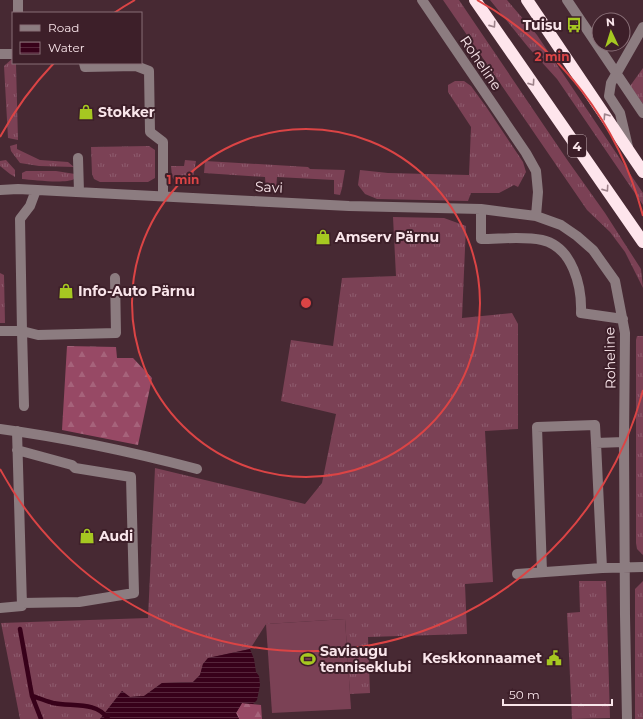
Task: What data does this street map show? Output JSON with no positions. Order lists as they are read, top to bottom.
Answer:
{
  "streets": {
    "highway": ["4"],
    "street": ["Roheline", "Savi"]
  },
  "crossings": [
    ["Roheline", "Savi"]
  ],
  "places": {
    "bus stop": ["Tuisu"],
    "shop": [
      "Stokker",
      "Amserv Pärnu",
      "Info-Auto Pärnu",
      "Audi"
    ],
    "public building": ["Keskkonnaamet"],
    "sports": ["Saviaugu tenniseklubi"]
  },
  "legend": ["Road", "Water"],
  "scale_bar": "50 m",
  "north": "top",
  "rings": ["2 min", "1 min"]
}
